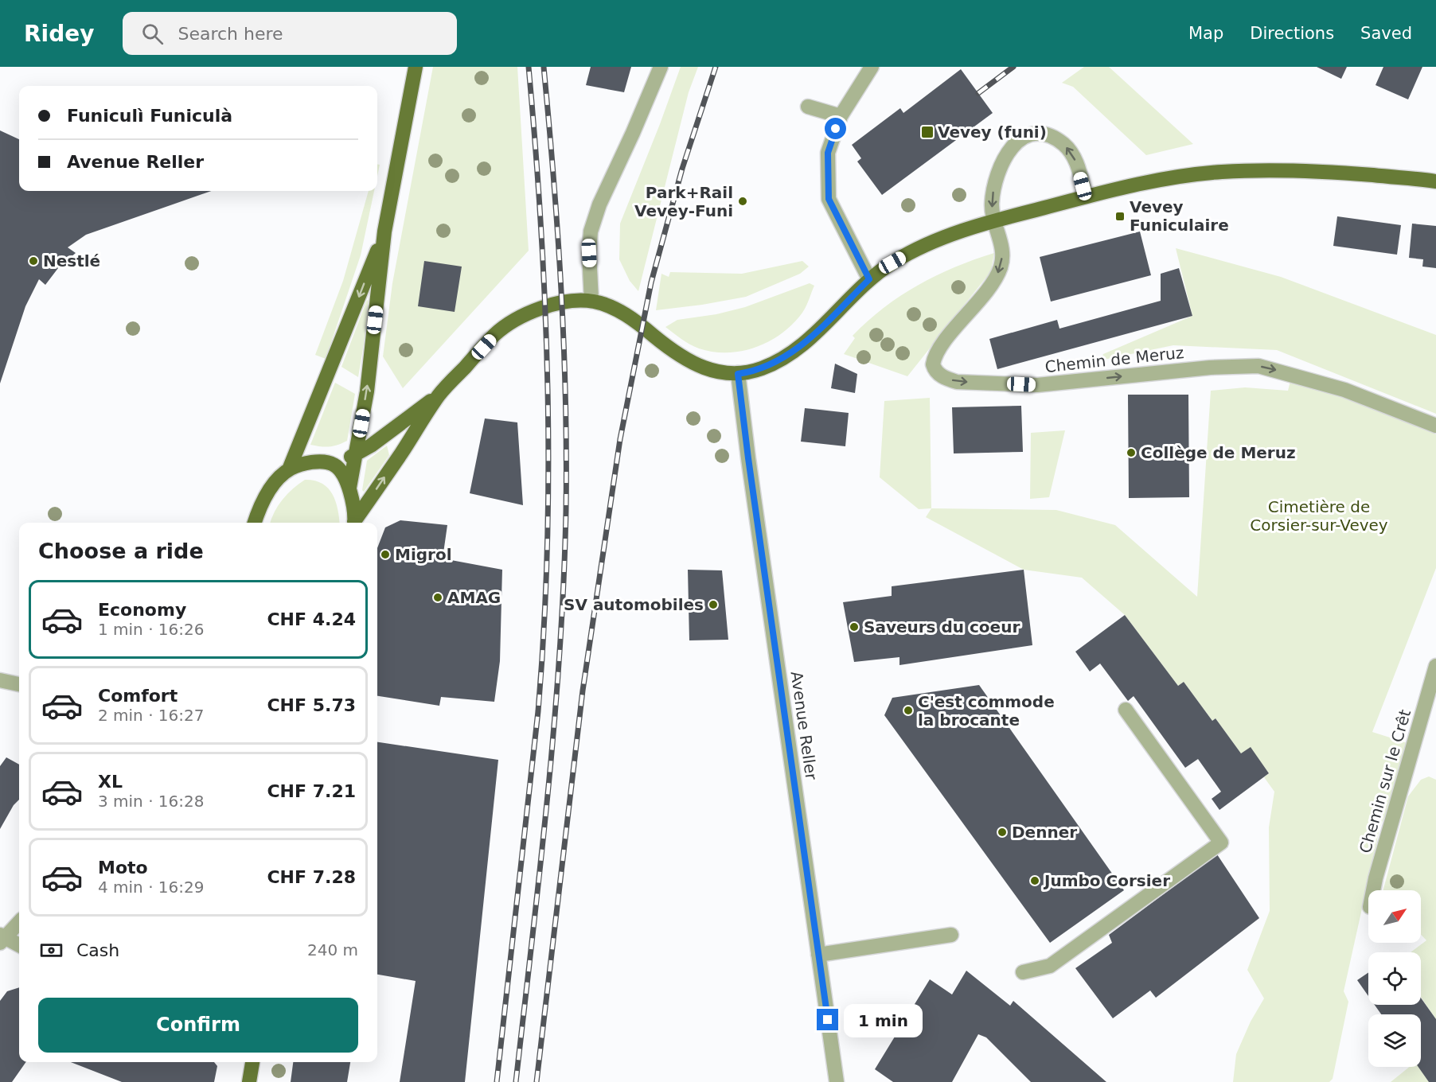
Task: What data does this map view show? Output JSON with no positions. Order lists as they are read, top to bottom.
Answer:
{
  "streets": {
    "street": ["Chemin de Meruz", "Avenue Reller", "Chemin sur le Crêt"]
  },
  "parks": ["Cimetière de Corsier-sur-Vevey"],
  "places": {
    "transit": ["Vevey (funi)", "Vevey Funiculaire"],
    "other": [
      "Park+Rail Vevey-Funi",
      "Nestlé",
      "Collège de Meruz",
      "Migrol",
      "AMAG",
      "SV automobiles",
      "Saveurs du coeur",
      "C'est commode la brocante",
      "Denner",
      "Jumbo Corsier"
    ]
  },
  "north": "top right",
  "page": {
    "header": "Ridey",
    "search": "Search here",
    "nav": ["Map", "Directions", "Saved"],
    "banner": ["Funiculì Funiculà", "Avenue Reller"],
    "heading": "Choose a ride",
    "list": [
      {
        "name": "Economy",
        "note": "1 min · 16:26",
        "value": "CHF 4.24"
      },
      {
        "name": "Comfort",
        "note": "2 min · 16:27",
        "value": "CHF 5.73"
      },
      {
        "name": "XL",
        "note": "3 min · 16:28",
        "value": "CHF 7.21"
      },
      {
        "name": "Moto",
        "note": "4 min · 16:29",
        "value": "CHF 7.28"
      }
    ],
    "pay": ["Cash", "240 m"],
    "buttons": "Confirm",
    "bubble": "1 min"
  }
}
